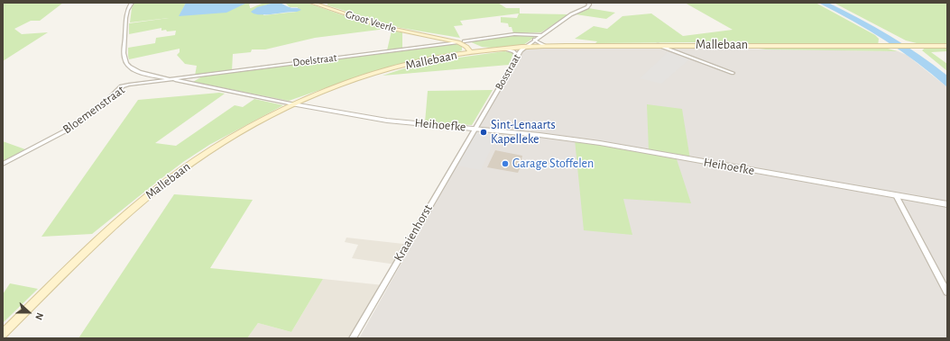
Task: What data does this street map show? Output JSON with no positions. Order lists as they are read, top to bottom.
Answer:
{
  "streets": {
    "main road": ["Groot Veerle", "Mallebaan"],
    "street": [
      "Doelstraat",
      "Bosstraat",
      "Bloemenstraat",
      "Heihoefke",
      "Kraaienhorst"
    ]
  },
  "crossings": [
    ["Groot Veerle", "Mallebaan"],
    ["Groot Veerle", "Doelstraat"],
    ["Mallebaan", "Bosstraat"],
    ["Mallebaan", "Heihoefke"],
    ["Doelstraat", "Bosstraat"],
    ["Doelstraat", "Bloemenstraat"],
    ["Doelstraat", "Heihoefke"],
    ["Bosstraat", "Heihoefke"],
    ["Bosstraat", "Kraaienhorst"],
    ["Bloemenstraat", "Heihoefke"],
    ["Heihoefke", "Kraaienhorst"]
  ],
  "places": ["Sint-Lenaarts Kapelleke", "Garage Stoffelen"],
  "north": "right"
}
